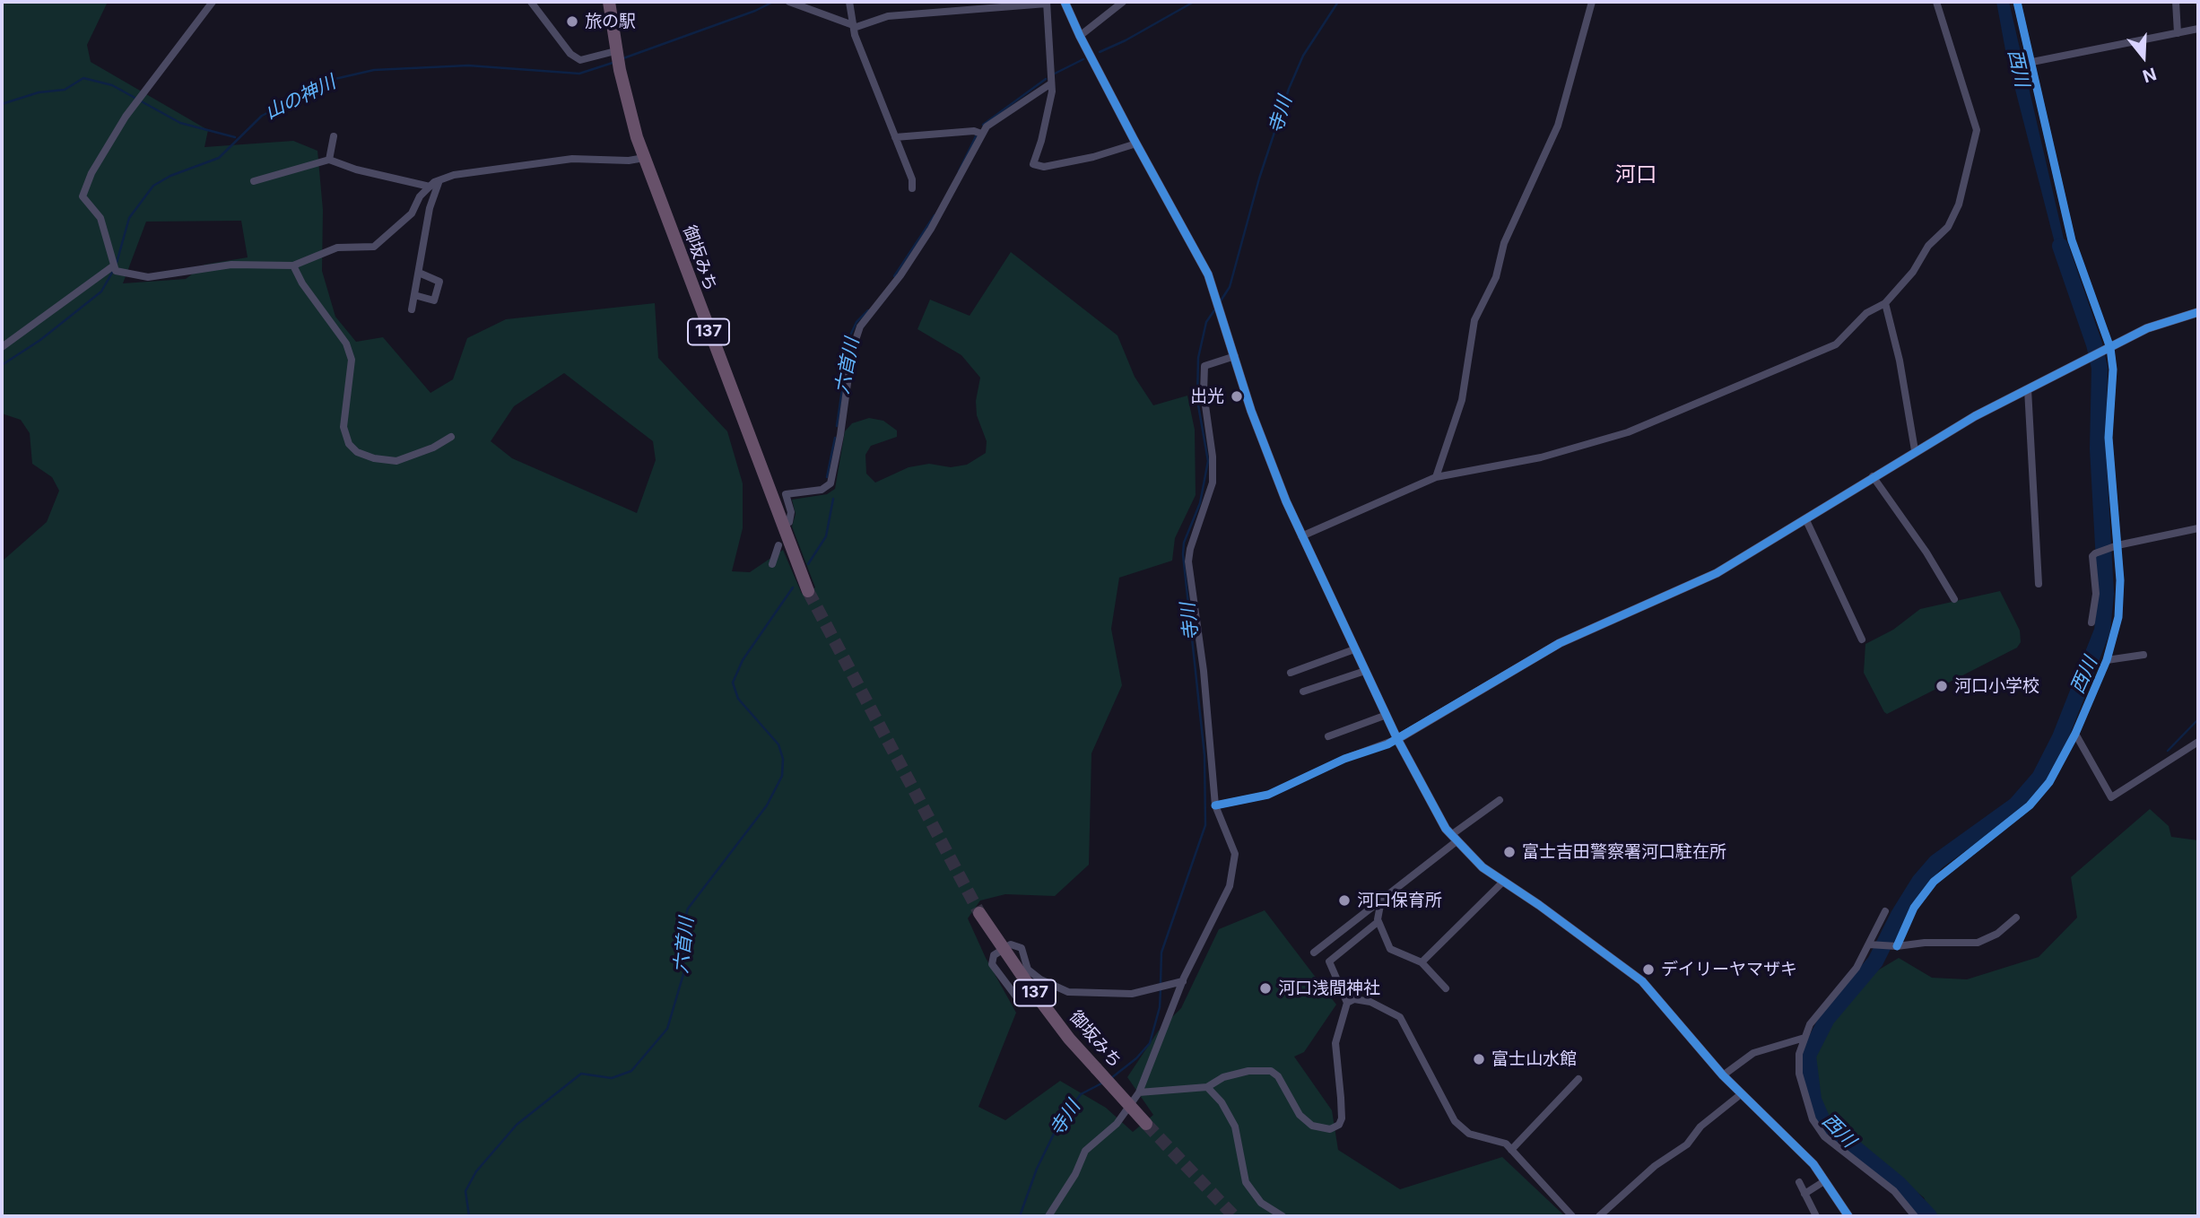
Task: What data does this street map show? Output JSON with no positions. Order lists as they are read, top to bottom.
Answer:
{
  "streets": {
    "highway": ["御坂みち", "137"]
  },
  "districts": ["河口"],
  "water": [
    "西川",
    "山の神川",
    "寺川",
    "六首川"
  ],
  "places": [
    "旅の駅",
    "出光",
    "河口小学校",
    "富士吉田警察署河口駐在所",
    "河口保育所",
    "デイリーヤマザキ",
    "河口浅間神社",
    "富士山水館"
  ],
  "north": "bottom"
}
